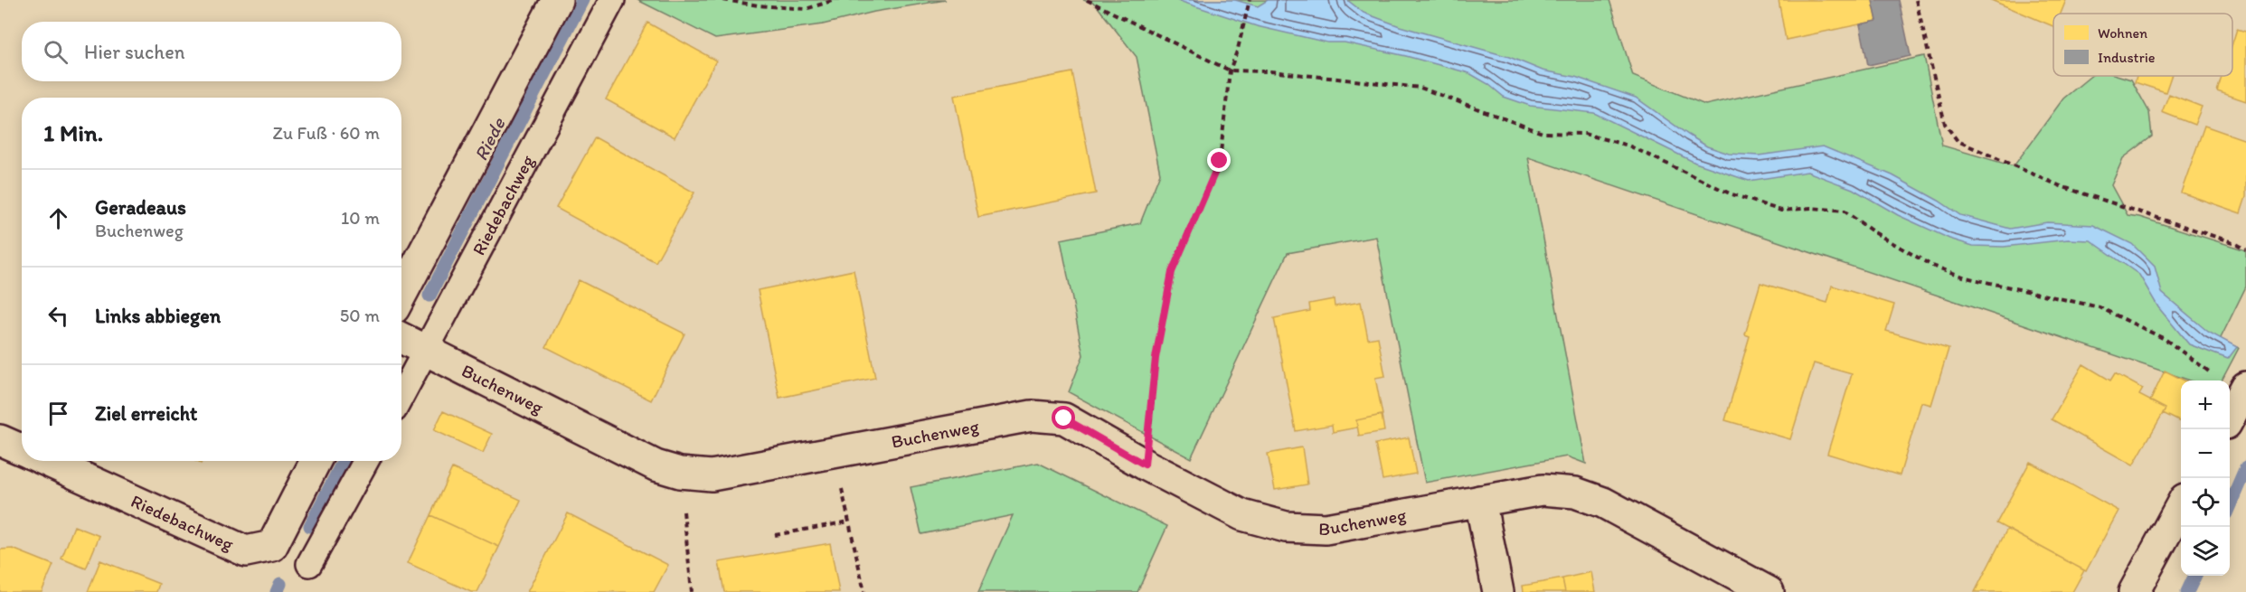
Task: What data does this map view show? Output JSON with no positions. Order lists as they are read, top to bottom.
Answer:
{
  "streets": {
    "street": ["Riedebachweg", "Buchenweg"]
  },
  "crossings": [
    ["Riedebachweg", "Buchenweg"]
  ],
  "water": ["Riede"],
  "legend": ["Wohnen", "Industrie"],
  "page": {
    "search": "Hier suchen",
    "heading": ["1 Min.", "Zu Fuß · 60 m"],
    "list": [
      ["Geradeaus", "Buchenweg", "10 m"],
      ["Links abbiegen", "50 m"],
      "Ziel erreicht"
    ],
    "map_buttons": ["+", "−"]
  }
}
